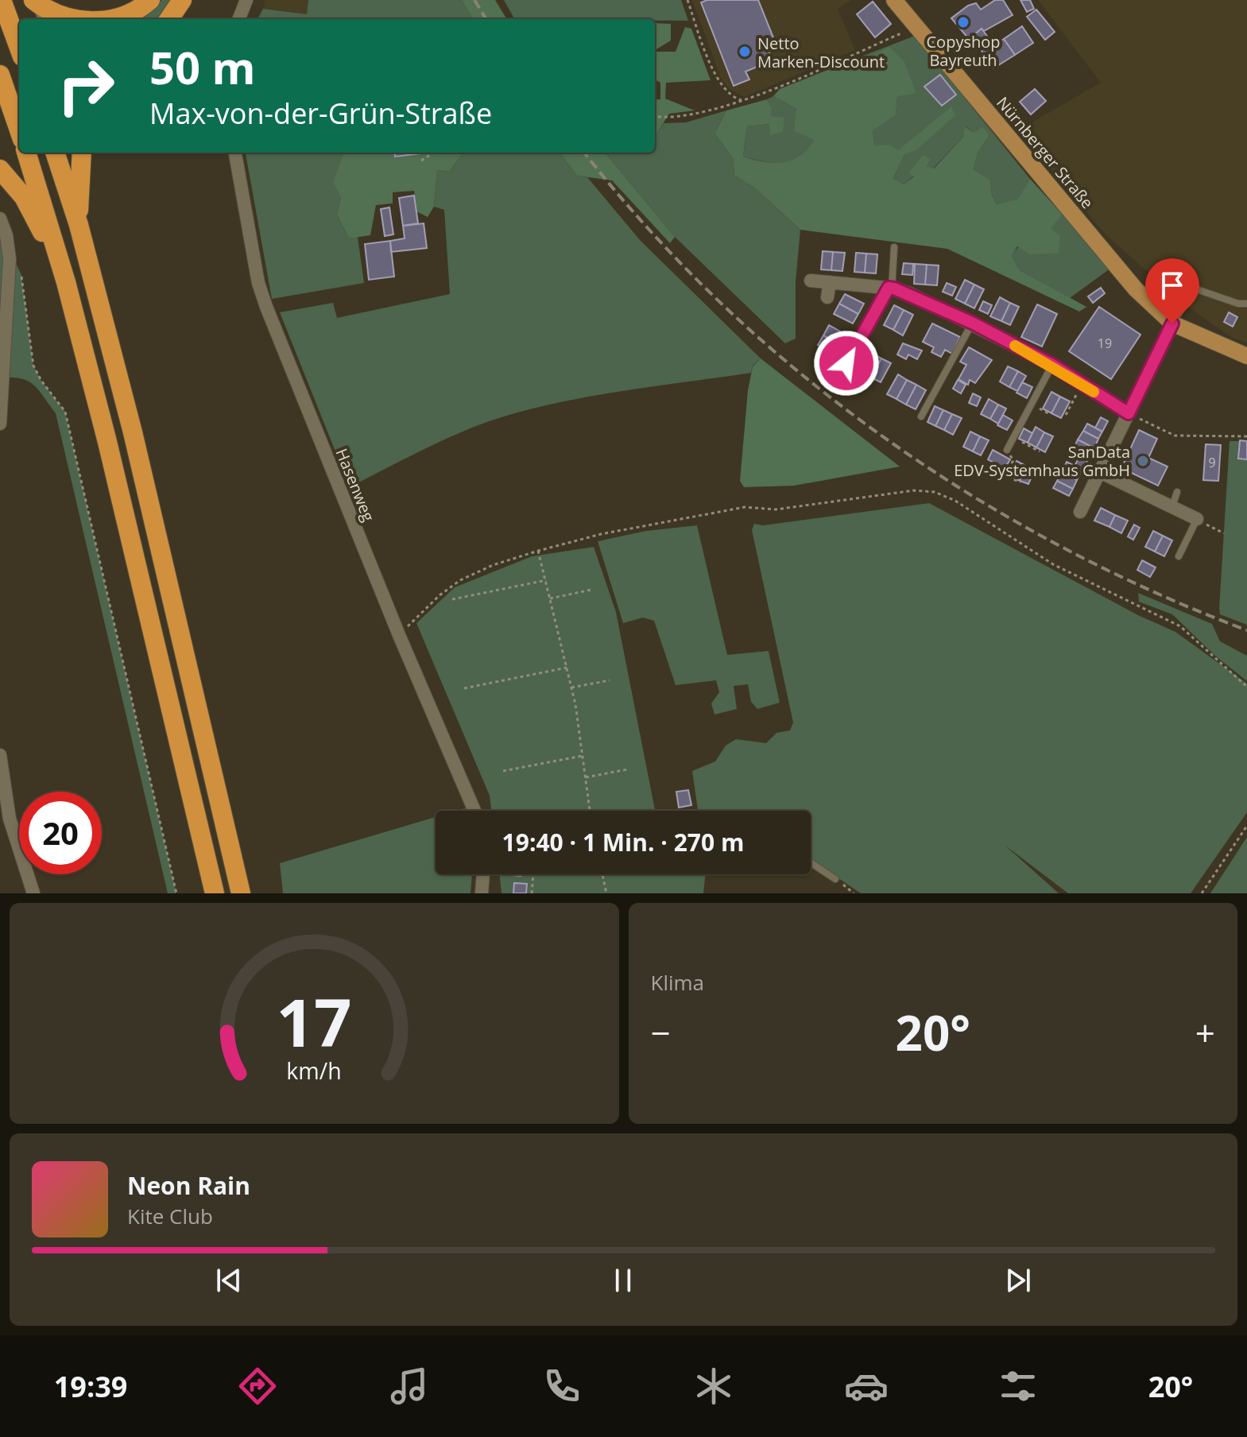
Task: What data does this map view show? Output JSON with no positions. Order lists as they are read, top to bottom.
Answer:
{
  "streets": {
    "main road": ["Nürnberger Straße"],
    "street": ["Hasenweg"]
  },
  "places": ["Copyshop Bayreuth", "Netto Marken-Discount", "SanData EDV-Systemhaus GmbH"],
  "house_numbers": ["19", "9"],
  "page": {
    "turn": ["50 m", "Max-von-der-Grün-Straße"],
    "limit": "20",
    "trip": "19:40 · 1 Min. · 270 m",
    "tile": "Klima",
    "heat": ["−", "20°", "+"],
    "song": ["Neon Rain", "Kite Club"],
    "tabs": ["19:39", "20°"],
    "gauge": ["17", "km/h"]
  }
}
